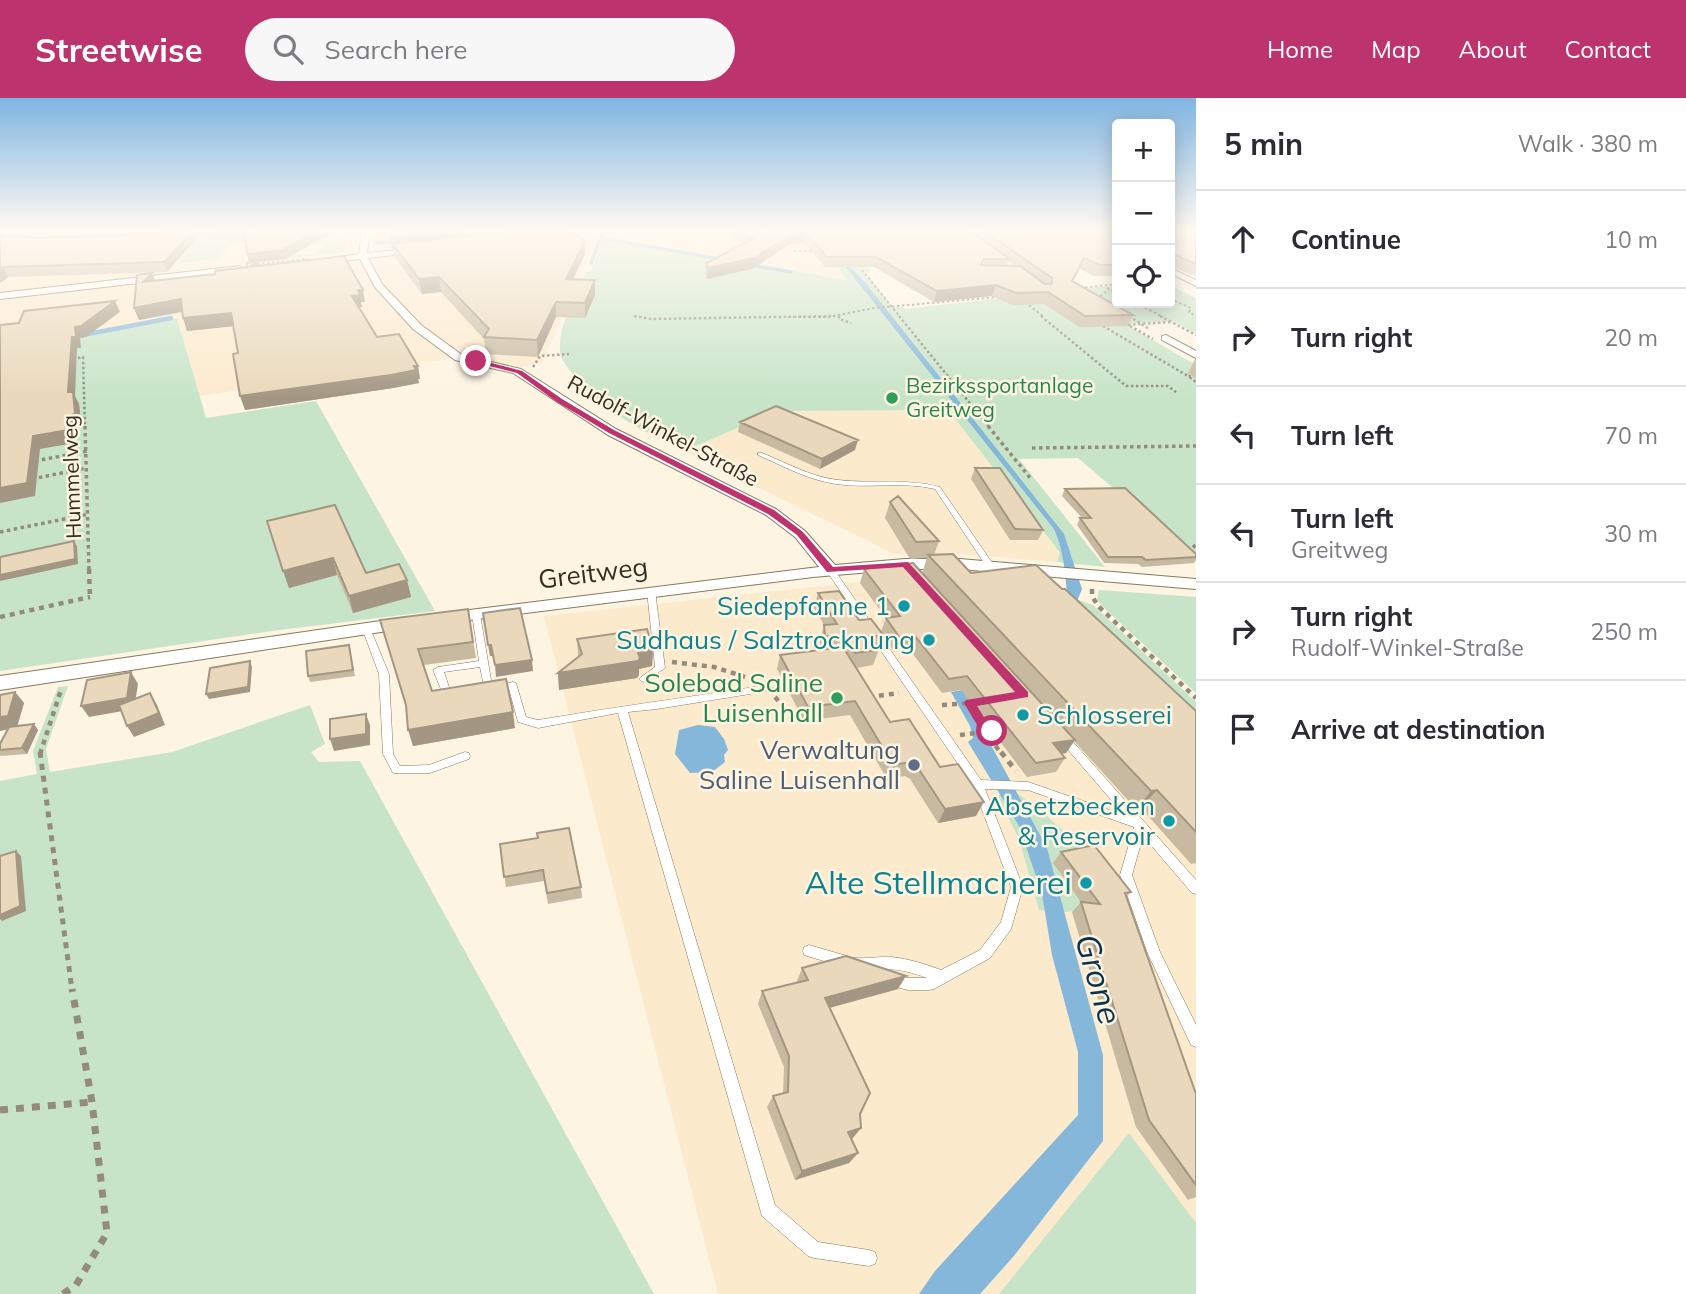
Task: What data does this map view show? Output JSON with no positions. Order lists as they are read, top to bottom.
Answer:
{
  "streets": {
    "street": ["Rudolf-Winkel-Straße", "Greitweg"],
    "path": ["Hummelweg"]
  },
  "crossings": [
    ["Rudolf-Winkel-Straße", "Greitweg"]
  ],
  "water": ["Grone"],
  "places": [
    "Bezirkssportanlage Greitweg",
    "Siedepfanne 1",
    "Sudhaus / Salztrocknung",
    "Solebad Saline Luisenhall",
    "Schlosserei",
    "Verwaltung Saline Luisenhall",
    "Absetzbecken & Reservoir",
    "Alte Stellmacherei"
  ],
  "page": {
    "header": "Streetwise",
    "search": "Search here",
    "nav": [
      "Home",
      "Map",
      "About",
      "Contact"
    ],
    "heading": ["5 min", "Walk · 380 m"],
    "map_buttons": ["+", "−"],
    "list": [
      ["Continue", "10 m"],
      ["Turn right", "20 m"],
      ["Turn left", "70 m"],
      ["Turn left", "Greitweg", "30 m"],
      ["Turn right", "Rudolf-Winkel-Straße", "250 m"],
      "Arrive at destination"
    ]
  }
}
